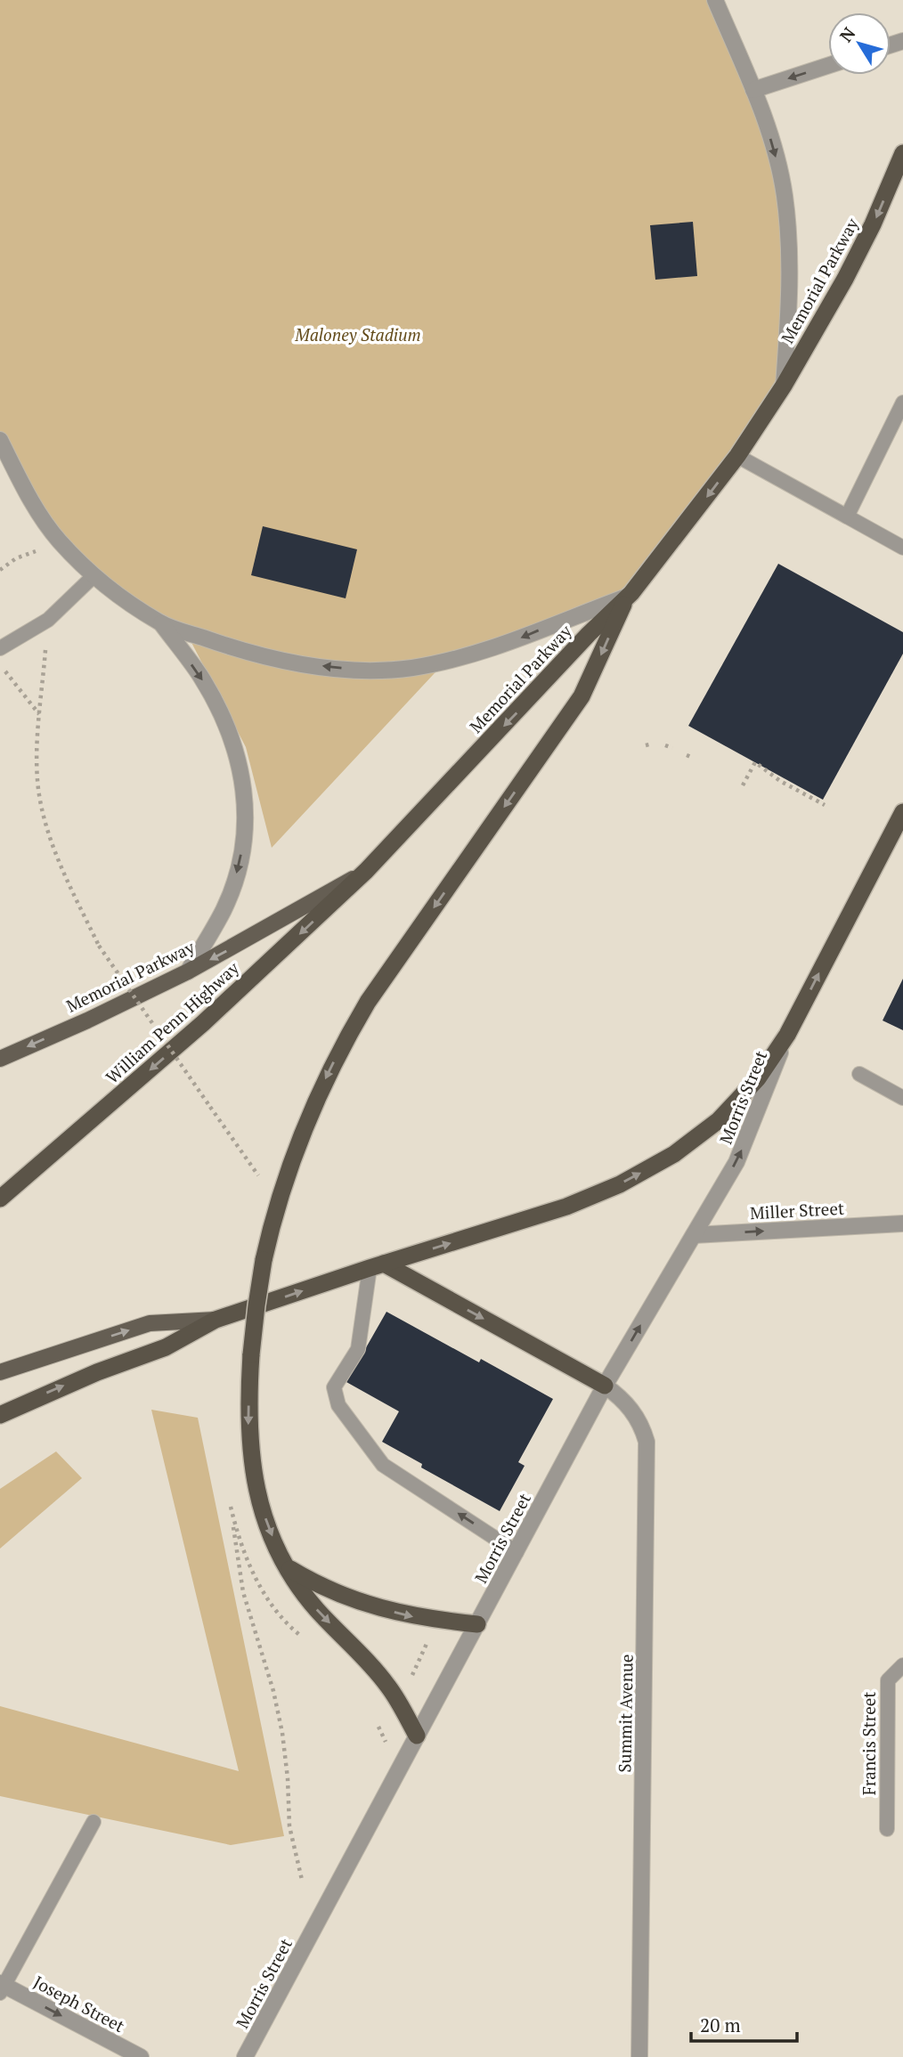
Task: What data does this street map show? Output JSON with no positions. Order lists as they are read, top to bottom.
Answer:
{
  "streets": {
    "highway": ["Memorial Parkway", "William Penn Highway"],
    "street": [
      "Morris Street",
      "Miller Street",
      "Summit Avenue",
      "Joseph Street"
    ],
    "lane": ["Francis Street"]
  },
  "crossings": [
    ["Memorial Parkway", "William Penn Highway"],
    ["Morris Street", "Miller Street"],
    ["Morris Street", "Summit Avenue"]
  ],
  "one_way": [
    "Memorial Parkway",
    "William Penn Highway",
    "Miller Street",
    "Joseph Street"
  ],
  "parks": ["Maloney Stadium"],
  "scale_bar": "20 m",
  "north": "top left"
}
